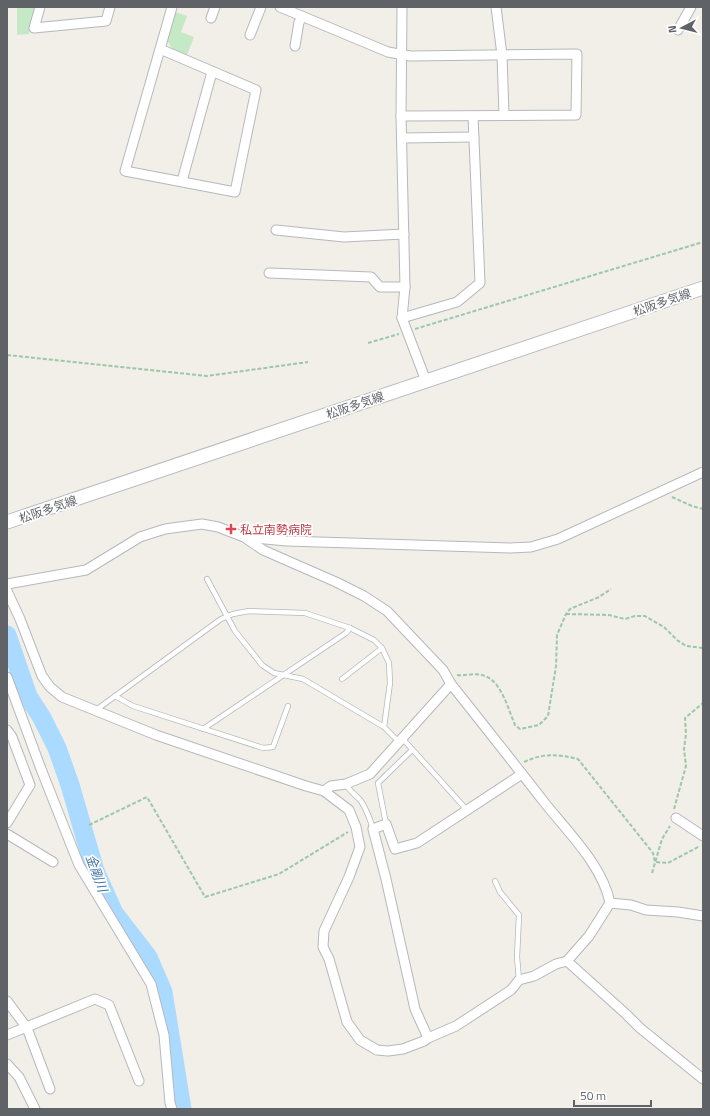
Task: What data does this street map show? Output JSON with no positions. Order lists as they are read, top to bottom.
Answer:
{
  "streets": {
    "main road": ["松阪多気線"]
  },
  "water": ["金剛川"],
  "places": {
    "health": ["私立南勢病院"]
  },
  "scale_bar": "50 m",
  "north": "left"
}
